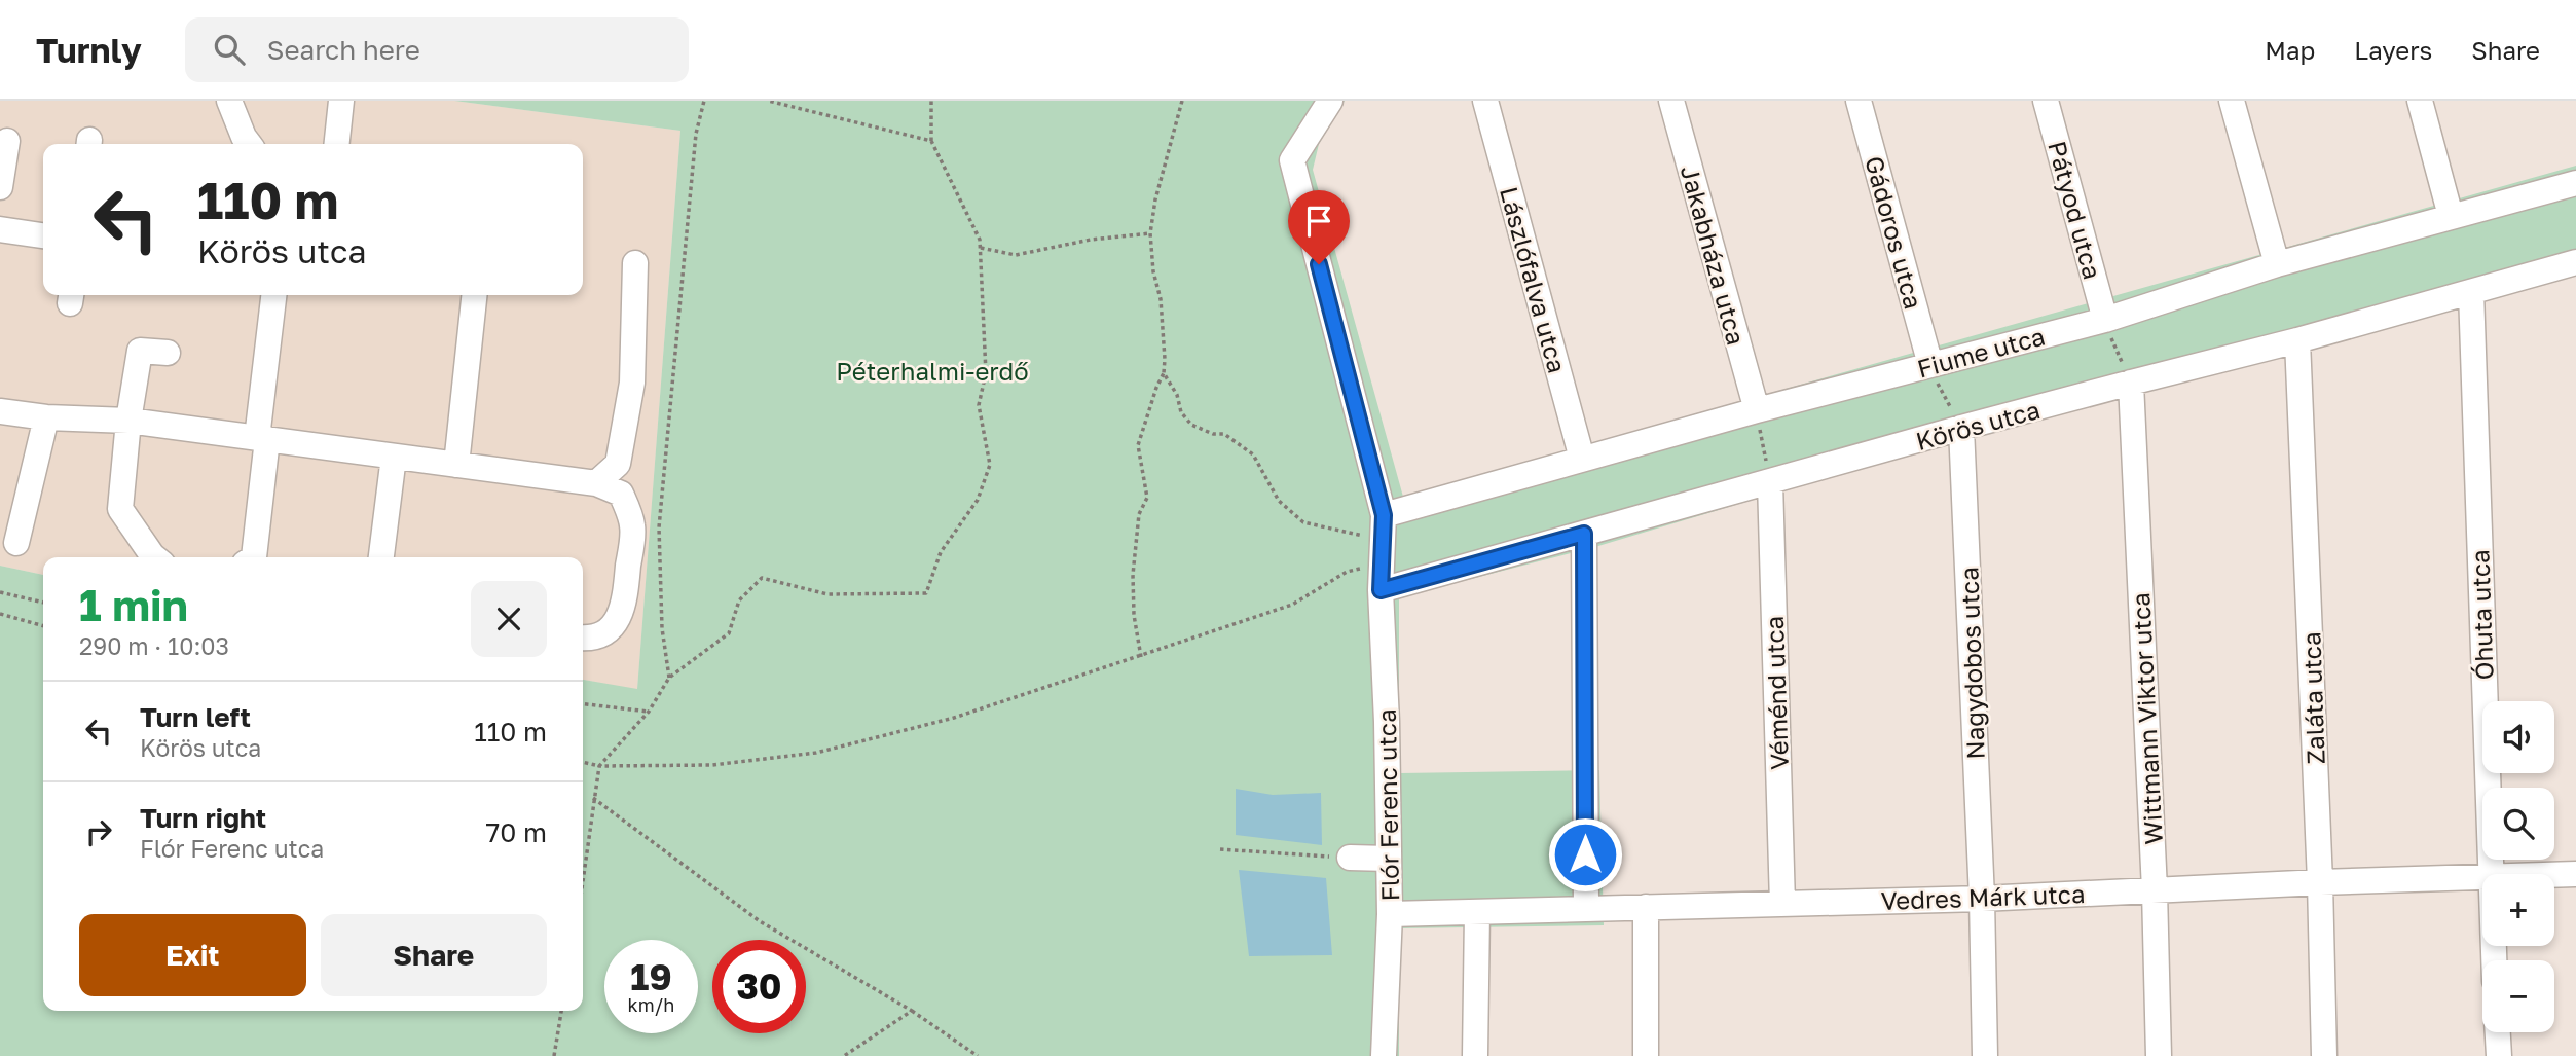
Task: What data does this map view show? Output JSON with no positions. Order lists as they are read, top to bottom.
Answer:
{
  "streets": {
    "street": [
      "Pátyod utca",
      "Gádoros utca",
      "Jakabháza utca",
      "Lászlófalva utca",
      "Fiume utca",
      "Körös utca",
      "Óhuta utca",
      "Nagydobos utca",
      "Véménd utca",
      "Zaláta utca",
      "Wittmann Viktor utca",
      "Flór Ferenc utca",
      "Vedres Márk utca"
    ]
  },
  "crossings": [
    ["Pátyod utca", "Fiume utca"],
    ["Gádoros utca", "Fiume utca"],
    ["Jakabháza utca", "Fiume utca"],
    ["Lászlófalva utca", "Fiume utca"],
    ["Fiume utca", "Flór Ferenc utca"],
    ["Körös utca", "Óhuta utca"],
    ["Körös utca", "Nagydobos utca"],
    ["Körös utca", "Véménd utca"],
    ["Körös utca", "Zaláta utca"],
    ["Körös utca", "Wittmann Viktor utca"],
    ["Körös utca", "Flór Ferenc utca"],
    ["Nagydobos utca", "Vedres Márk utca"],
    ["Véménd utca", "Vedres Márk utca"],
    ["Zaláta utca", "Vedres Márk utca"],
    ["Wittmann Viktor utca", "Vedres Márk utca"],
    ["Flór Ferenc utca", "Vedres Márk utca"]
  ],
  "parks": ["Péterhalmi-erdő"],
  "page": {
    "header": "Turnly",
    "search": "Search here",
    "nav": ["Map", "Layers", "Share"],
    "turn": ["110 m", "Körös utca"],
    "heading": ["1 min", "290 m · 10:03"],
    "list": [
      {
        "name": "Turn left",
        "note": "Körös utca",
        "value": "110 m"
      },
      {
        "name": "Turn right",
        "note": "Flór Ferenc utca",
        "value": "70 m"
      }
    ],
    "map_buttons": ["+", "−"],
    "buttons": ["Exit", "Share"],
    "speed": "19 km/h",
    "limit": "30"
  }
}
